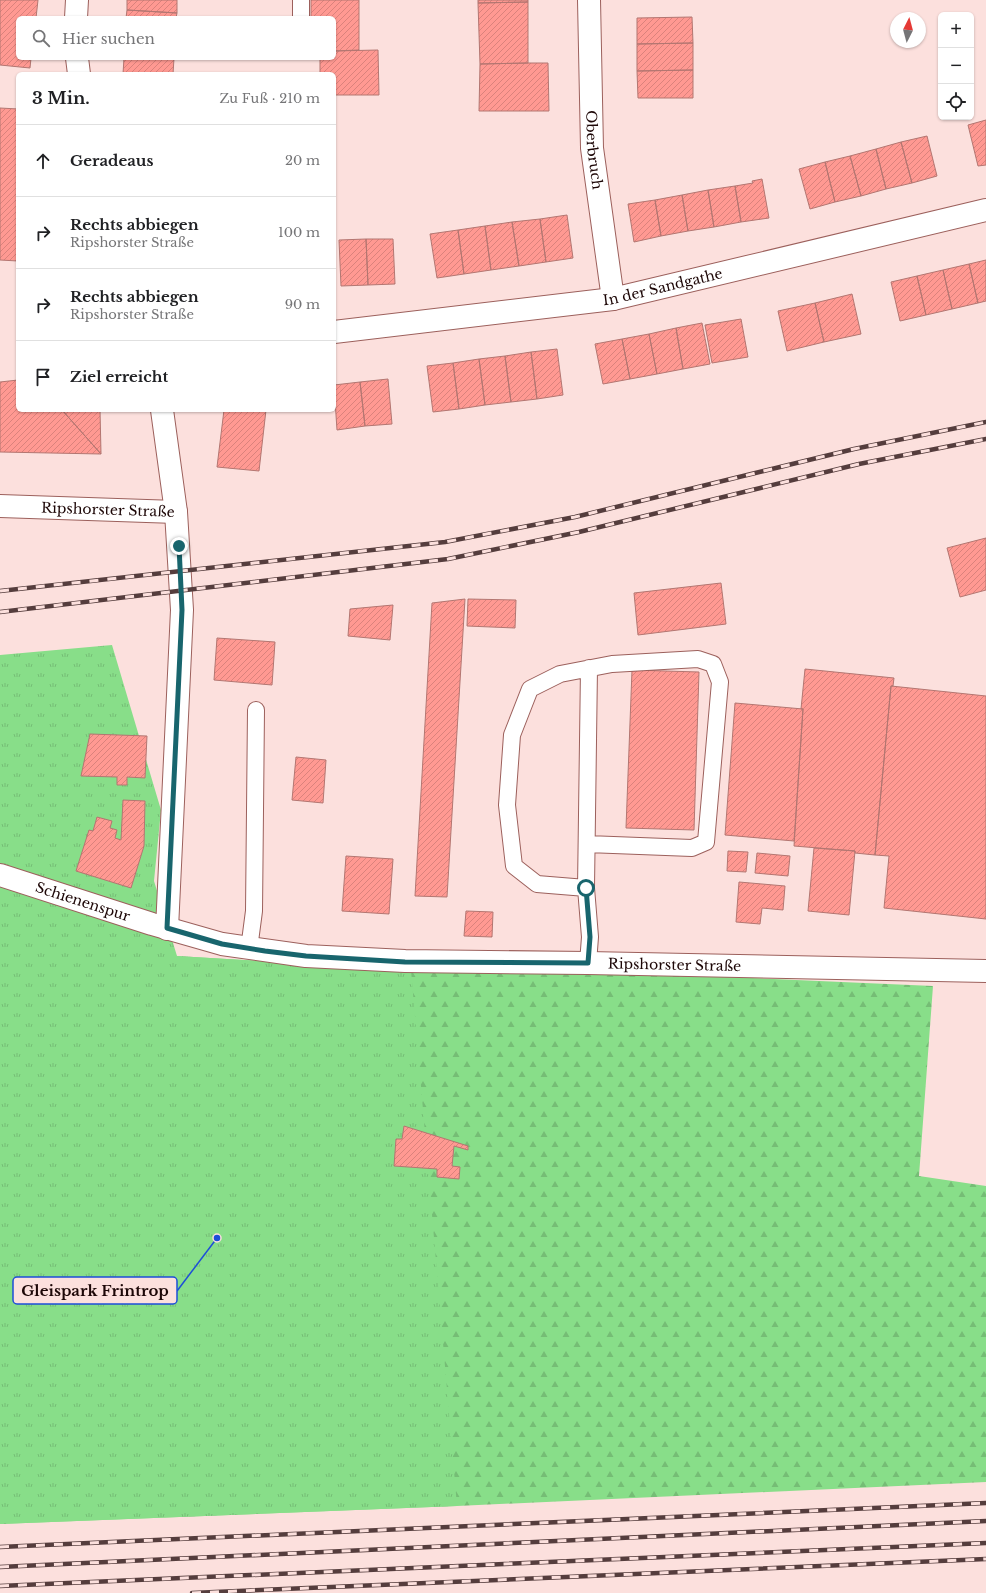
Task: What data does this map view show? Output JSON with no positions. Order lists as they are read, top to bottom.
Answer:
{
  "streets": {
    "street": [
      "Oberbruch",
      "In der Sandgathe",
      "Ripshorster Straße",
      "Schienenspur"
    ]
  },
  "crossings": [
    ["Oberbruch", "In der Sandgathe"],
    ["Ripshorster Straße", "Schienenspur"]
  ],
  "places": ["Gleispark Frintrop"],
  "north": "top",
  "page": {
    "map_buttons": ["+", "−"],
    "search": "Hier suchen",
    "heading": ["3 Min.", "Zu Fuß · 210 m"],
    "list": [
      ["Geradeaus", "20 m"],
      ["Rechts abbiegen", "Ripshorster Straße", "100 m"],
      ["Rechts abbiegen", "Ripshorster Straße", "90 m"],
      "Ziel erreicht"
    ]
  }
}
